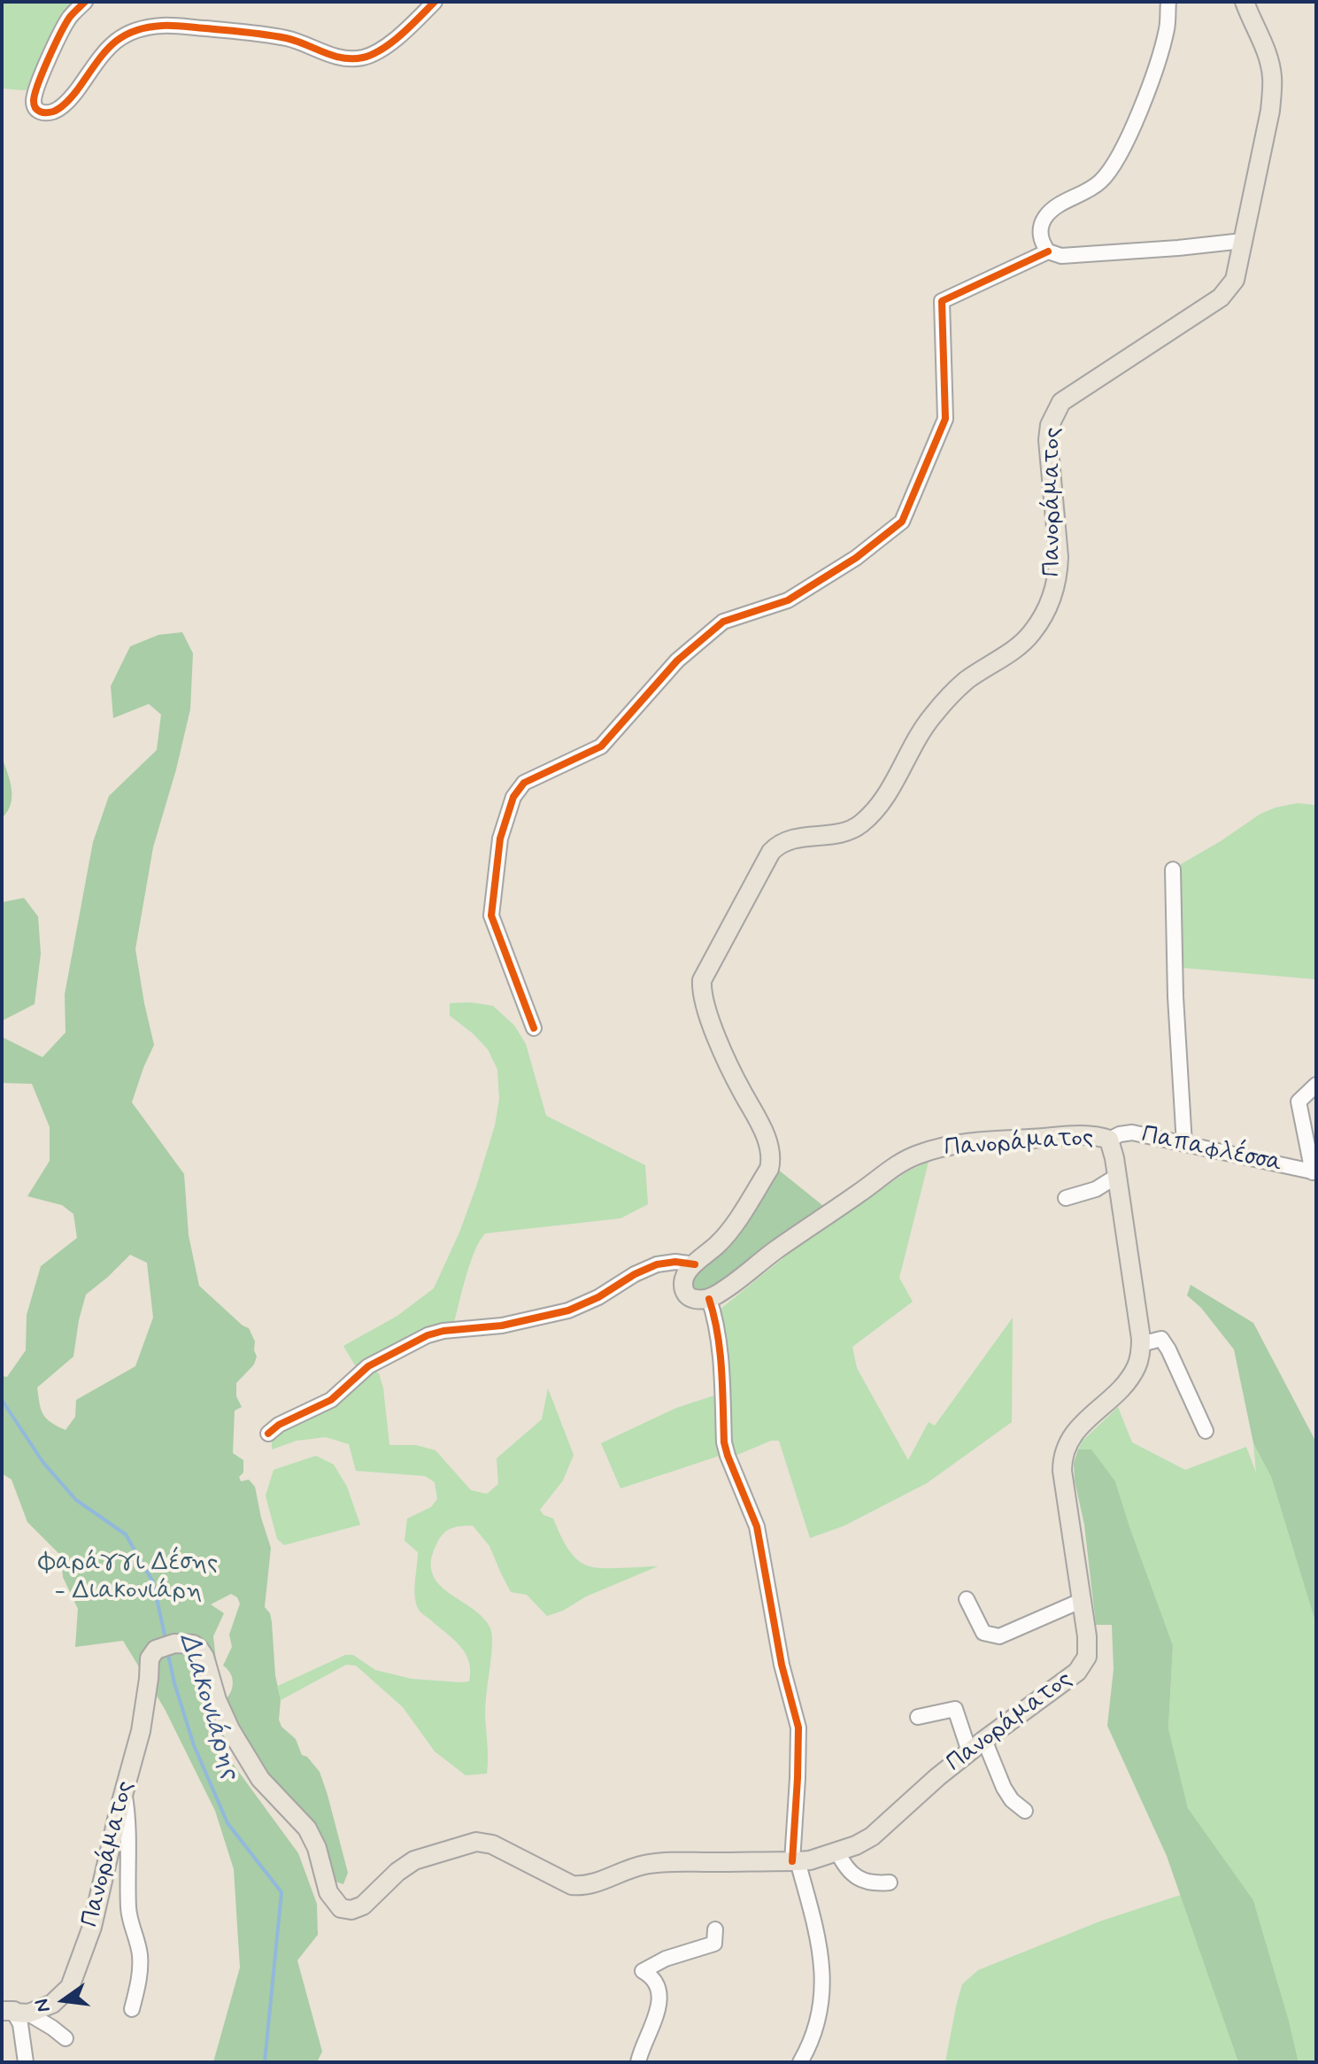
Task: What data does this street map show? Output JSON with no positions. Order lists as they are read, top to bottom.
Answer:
{
  "streets": {
    "main road": ["Πανοράματος"],
    "street": ["Παπαφλέσσα"]
  },
  "crossings": [
    ["Πανοράματος", "Παπαφλέσσα"]
  ],
  "water": ["Διακονιάρης"],
  "parks": ["Φαράγγι Δέσης - Διακονιάρη"],
  "north": "left"
}
